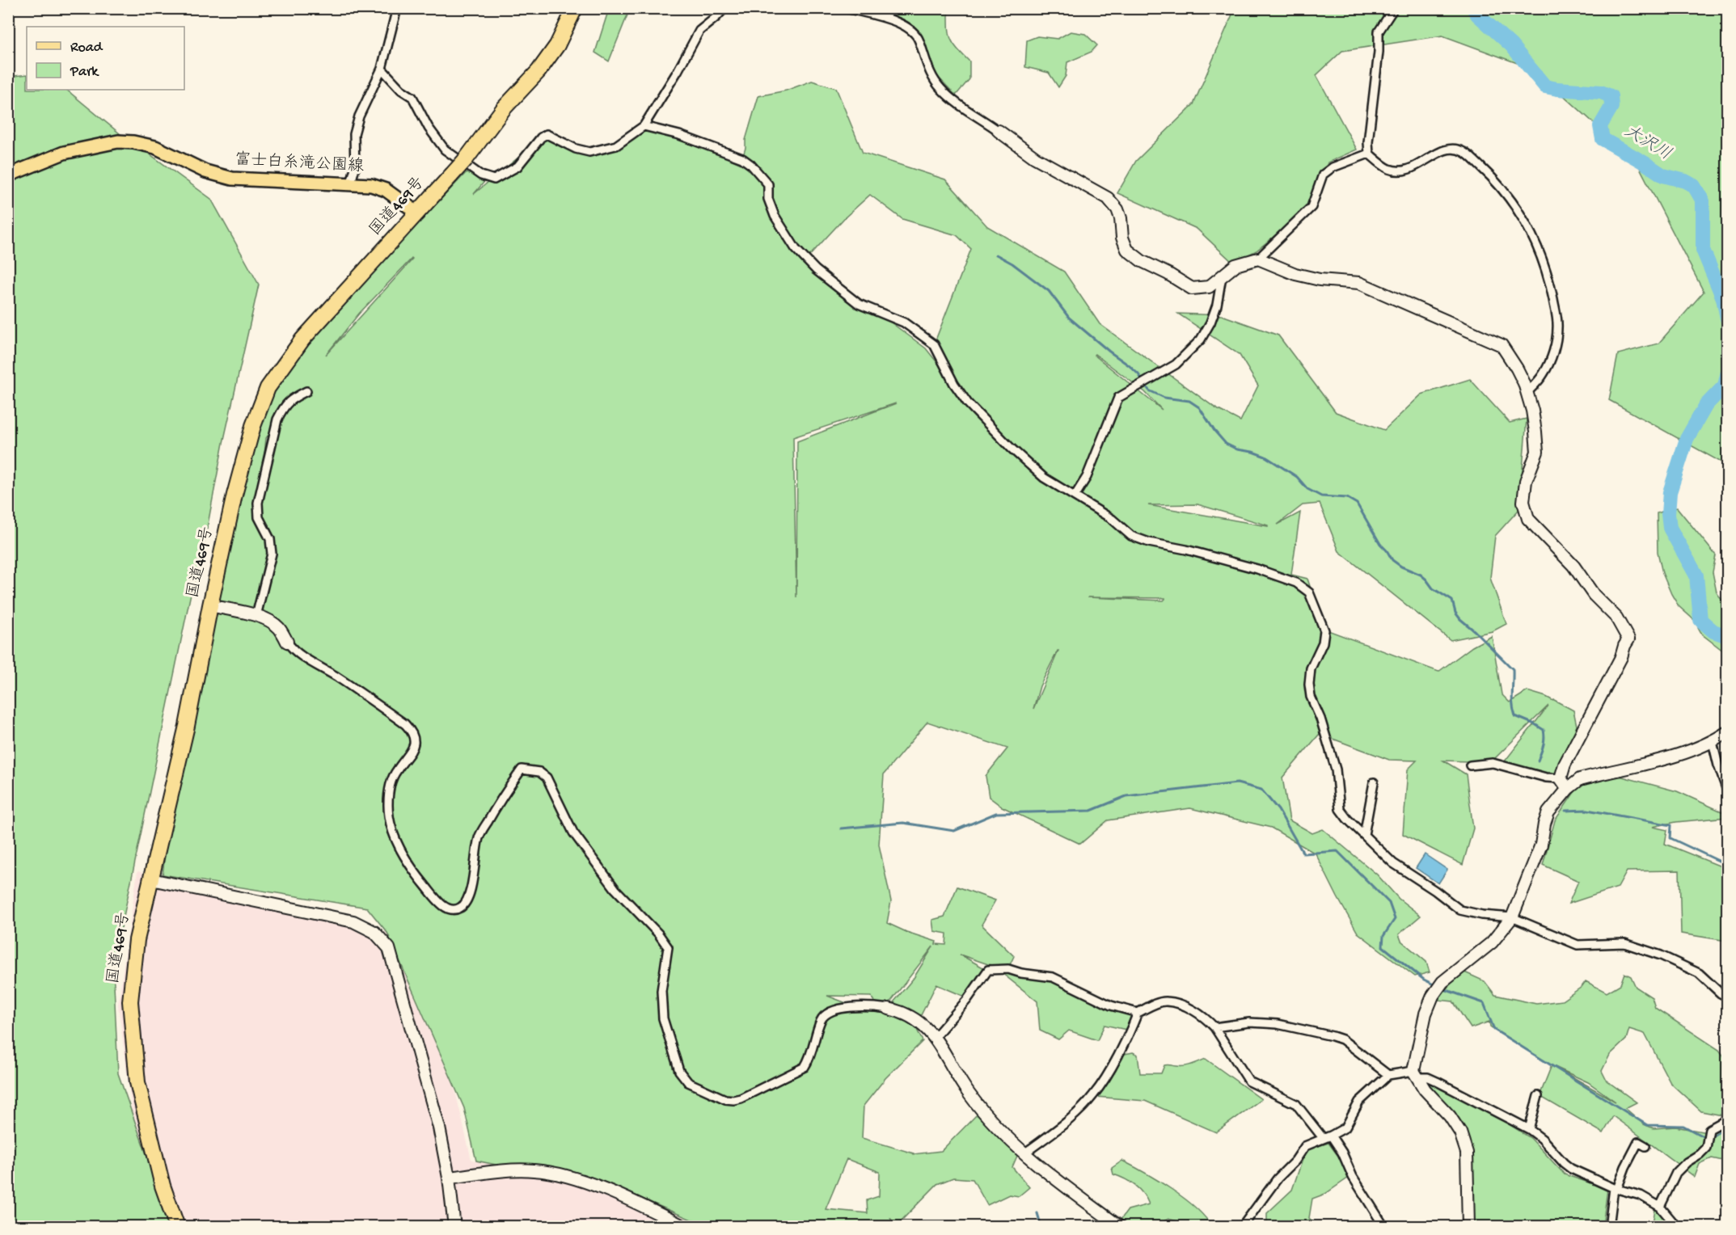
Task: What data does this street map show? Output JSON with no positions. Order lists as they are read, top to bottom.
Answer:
{
  "streets": {
    "highway": ["国道469号"],
    "main road": ["富士白糸滝公園線"]
  },
  "crossings": [
    ["富士白糸滝公園線", "国道469号"]
  ],
  "water": ["大沢川"],
  "legend": ["Road", "Park"]
}
